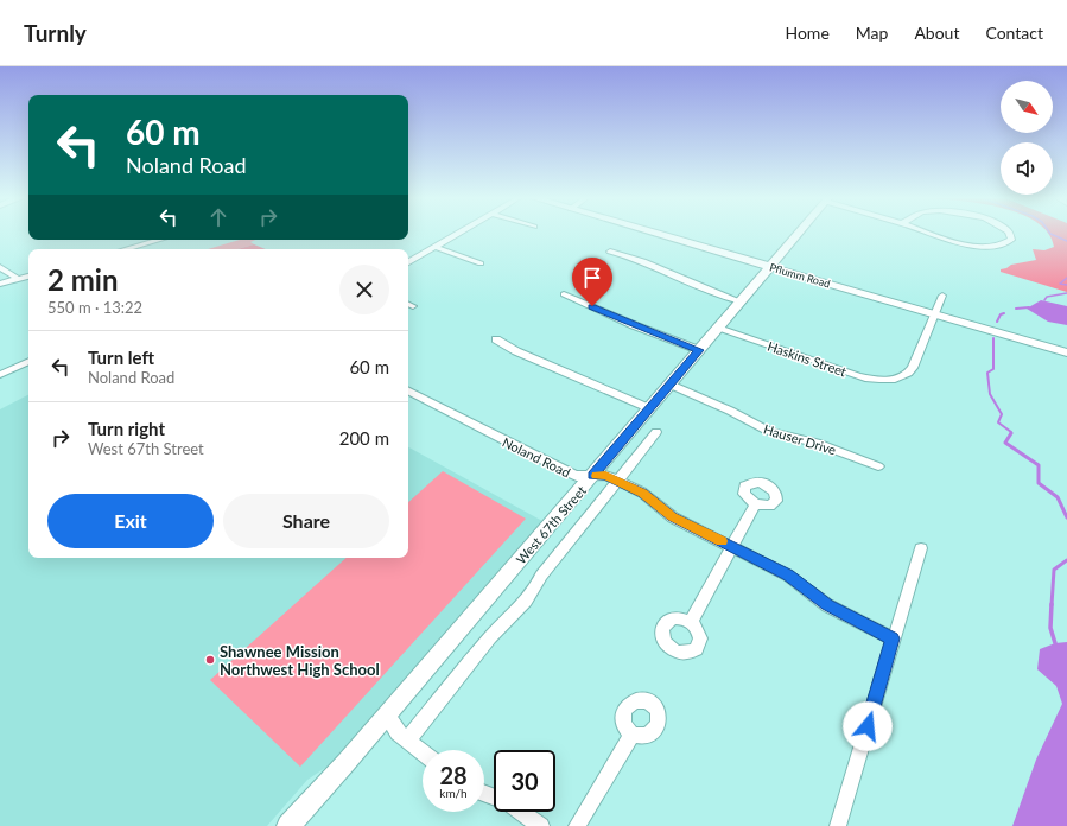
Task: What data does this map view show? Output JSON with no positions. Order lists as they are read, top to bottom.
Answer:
{
  "streets": {
    "street": [
      "Pflumm Road",
      "Haskins Street",
      "Hauser Drive",
      "Noland Road",
      "West 67th Street"
    ]
  },
  "crossings": [
    ["Pflumm Road", "Haskins Street"],
    ["Pflumm Road", "West 67th Street"],
    ["Haskins Street", "West 67th Street"],
    ["Hauser Drive", "West 67th Street"],
    ["Noland Road", "West 67th Street"]
  ],
  "places": ["Shawnee Mission Northwest High School"],
  "north": "bottom right",
  "page": {
    "header": "Turnly",
    "nav": [
      "Home",
      "Map",
      "About",
      "Contact"
    ],
    "turn": ["60 m", "Noland Road"],
    "heading": ["2 min", "550 m · 13:22"],
    "list": [
      {
        "name": "Turn left",
        "note": "Noland Road",
        "value": "60 m"
      },
      {
        "name": "Turn right",
        "note": "West 67th Street",
        "value": "200 m"
      }
    ],
    "buttons": ["Exit", "Share"],
    "speed": "28 km/h",
    "limit": "30"
  }
}
